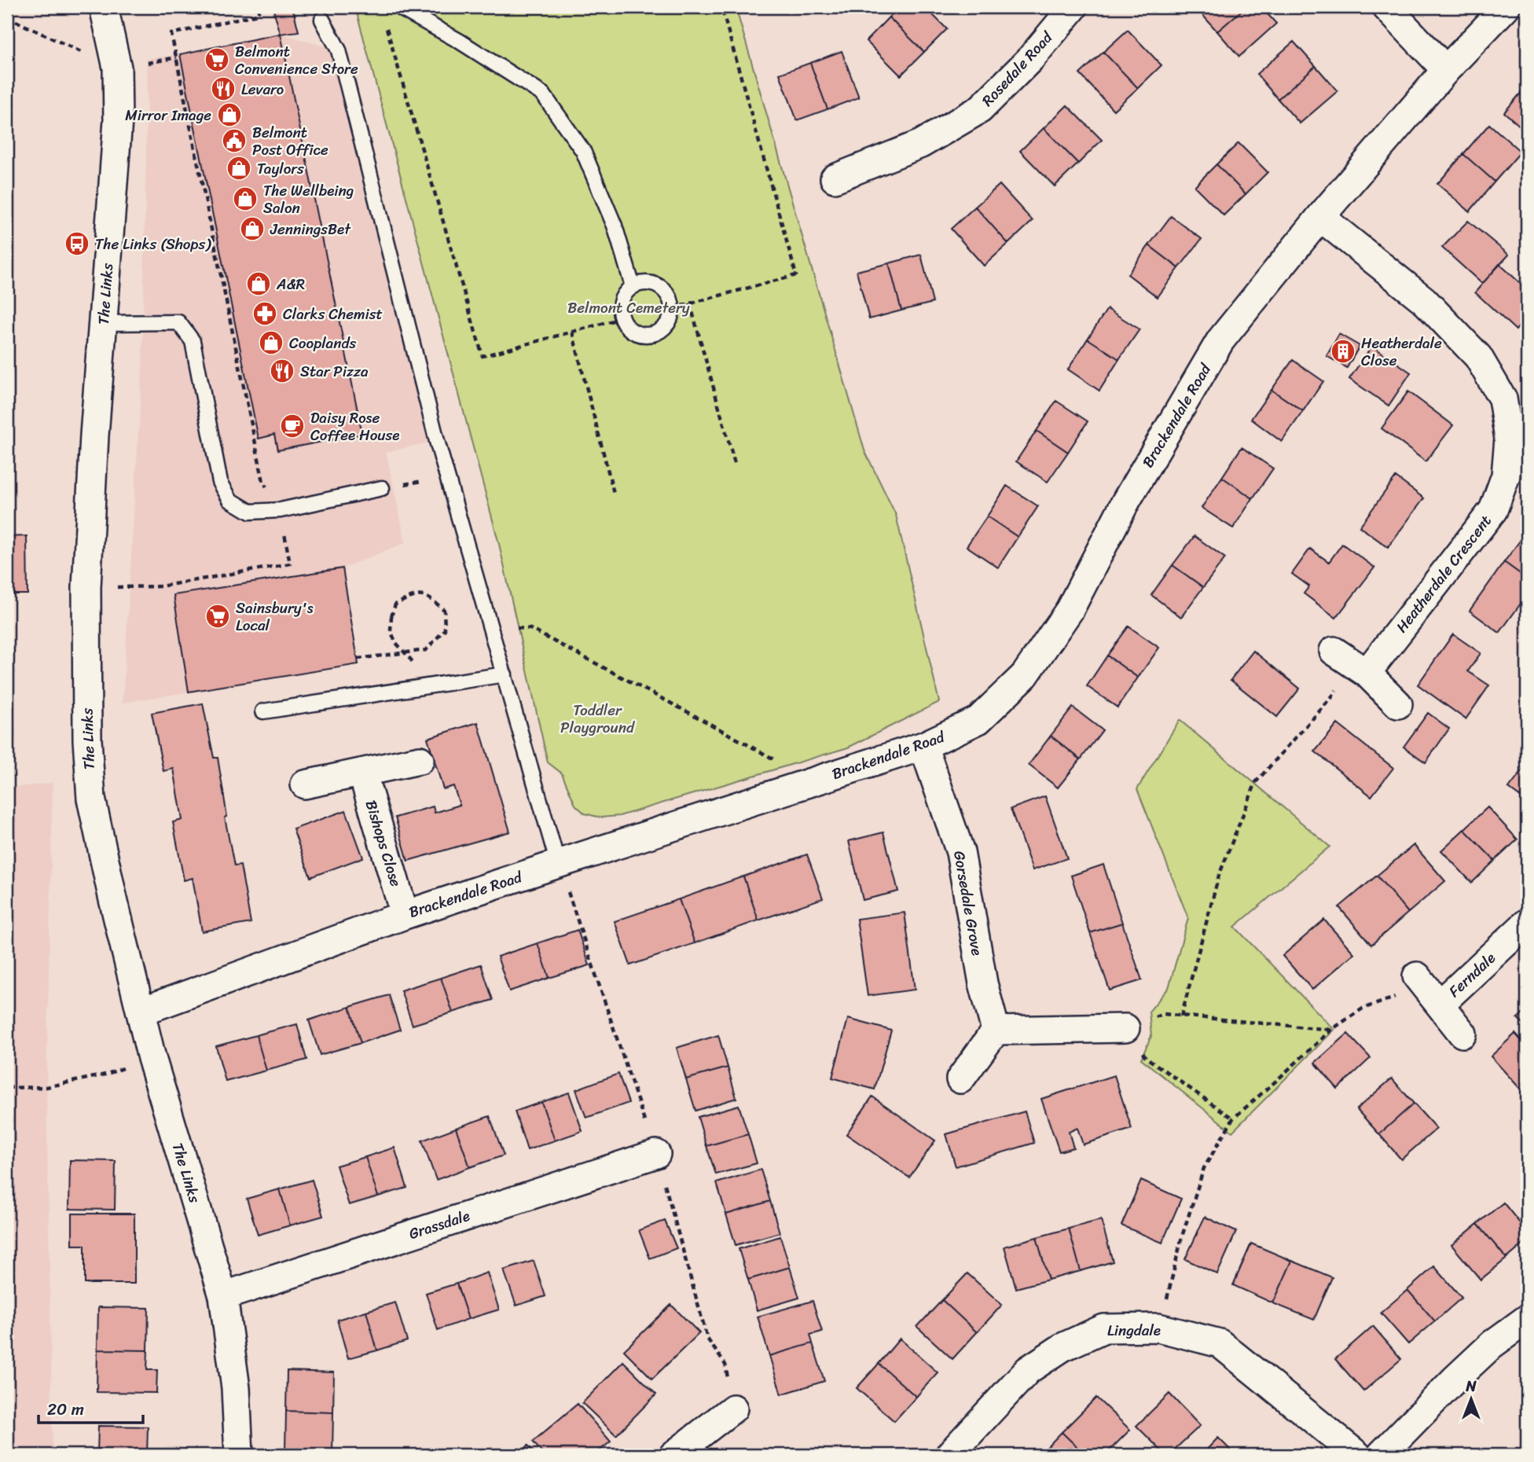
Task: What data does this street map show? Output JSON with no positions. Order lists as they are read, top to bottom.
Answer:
{
  "streets": {
    "street": [
      "Rosedale Road",
      "The Links",
      "Brackendale Road",
      "Heatherdale Crescent",
      "Bishops Close",
      "Gorsedale Grove",
      "Ferndale",
      "Grassdale",
      "Lingdale"
    ]
  },
  "crossings": [
    ["The Links", "Brackendale Road"],
    ["The Links", "Grassdale"],
    ["Brackendale Road", "Heatherdale Crescent"],
    ["Brackendale Road", "Bishops Close"],
    ["Brackendale Road", "Gorsedale Grove"]
  ],
  "parks": ["Belmont Cemetery", "Toddler Playground"],
  "places": {
    "supermarket": ["Belmont Convenience Store", "Sainsbury's Local"],
    "restaurant": ["Levaro", "Star Pizza"],
    "shop": [
      "Mirror Image",
      "Taylors",
      "The Wellbeing Salon",
      "JenningsBet",
      "A&R",
      "Cooplands"
    ],
    "public building": ["Belmont Post Office"],
    "bus stop": ["The Links (Shops)"],
    "pharmacy": ["Clarks Chemist"],
    "building": ["Heatherdale Close"],
    "cafe": ["Daisy Rose Coffee House"]
  },
  "scale_bar": "20 m",
  "north": "top"
}
